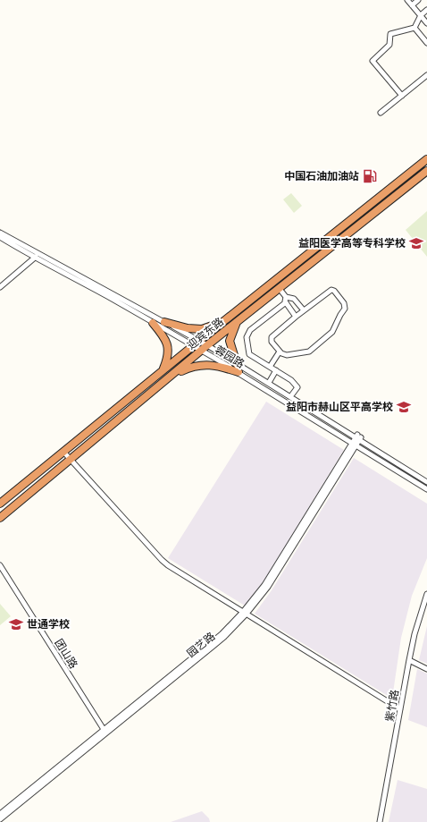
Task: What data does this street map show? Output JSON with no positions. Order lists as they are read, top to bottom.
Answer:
{
  "streets": {
    "highway": ["迎宾东路"],
    "street": [
      "蓉园路",
      "园艺路",
      "团山路",
      "紫竹路"
    ]
  },
  "crossings": [
    ["迎宾东路", "蓉园路"],
    ["蓉园路", "园艺路"],
    ["园艺路", "团山路"]
  ],
  "places": {
    "fuel station": ["中国石油加油站"],
    "school or university": ["益阳医学高等专科学校", "益阳市赫山区平高学校", "世通学校"]
  }
}
